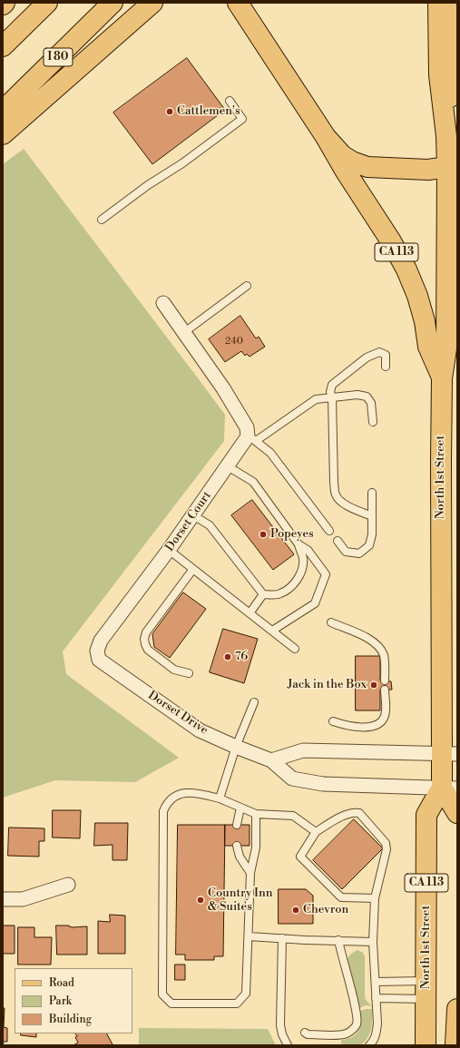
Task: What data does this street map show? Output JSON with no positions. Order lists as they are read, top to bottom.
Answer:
{
  "streets": {
    "main road": ["I 80", "CA 113", "North 1st Street"],
    "street": ["Dorset Court", "Dorset Drive"]
  },
  "crossings": [
    ["CA 113", "North 1st Street"],
    ["North 1st Street", "Dorset Drive"],
    ["Dorset Court", "Dorset Drive"]
  ],
  "places": [
    "Cattlemen's",
    "Popeyes",
    "76",
    "Jack in the Box",
    "Country Inn & Suites",
    "Chevron"
  ],
  "house_numbers": ["240"],
  "legend": ["Road", "Park", "Building"]
}
